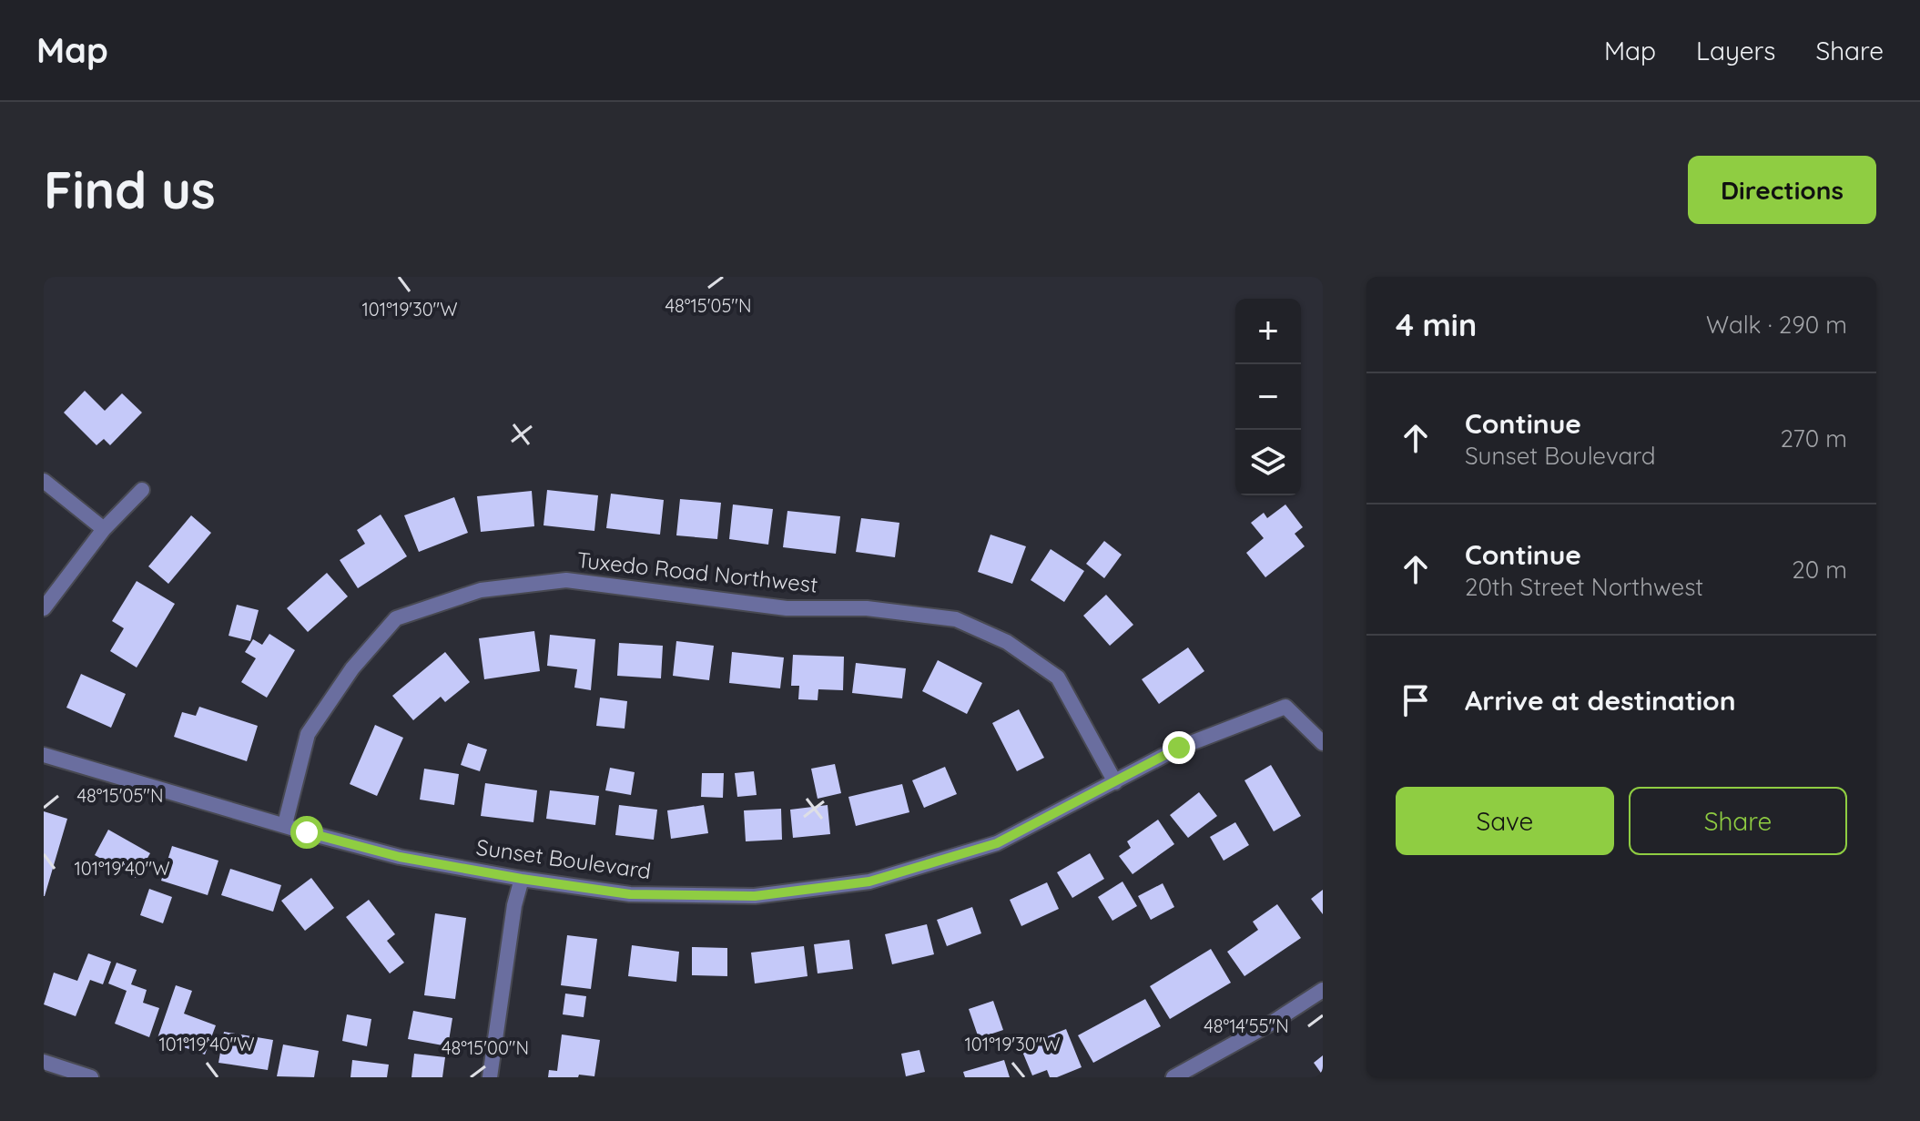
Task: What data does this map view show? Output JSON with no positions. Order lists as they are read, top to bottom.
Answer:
{
  "streets": {
    "street": ["Tuxedo Road Northwest", "Sunset Boulevard"]
  },
  "crossings": [
    ["Tuxedo Road Northwest", "Sunset Boulevard"]
  ],
  "page": {
    "header": "Map",
    "nav": ["Map", "Layers", "Share"],
    "buttons": [
      "Directions",
      ["Save", "Share"]
    ],
    "title": "Find us",
    "heading": ["4 min", "Walk · 290 m"],
    "map_buttons": ["+", "−"],
    "list": [
      ["Continue", "Sunset Boulevard", "270 m"],
      ["Continue", "20th Street Northwest", "20 m"],
      "Arrive at destination"
    ]
  },
  "coordinates": [
    "48°15'05\"N",
    "101°19'30\"W",
    "101°19'40\"W",
    "48°14'55\"N",
    "48°15'00\"N"
  ]
}
